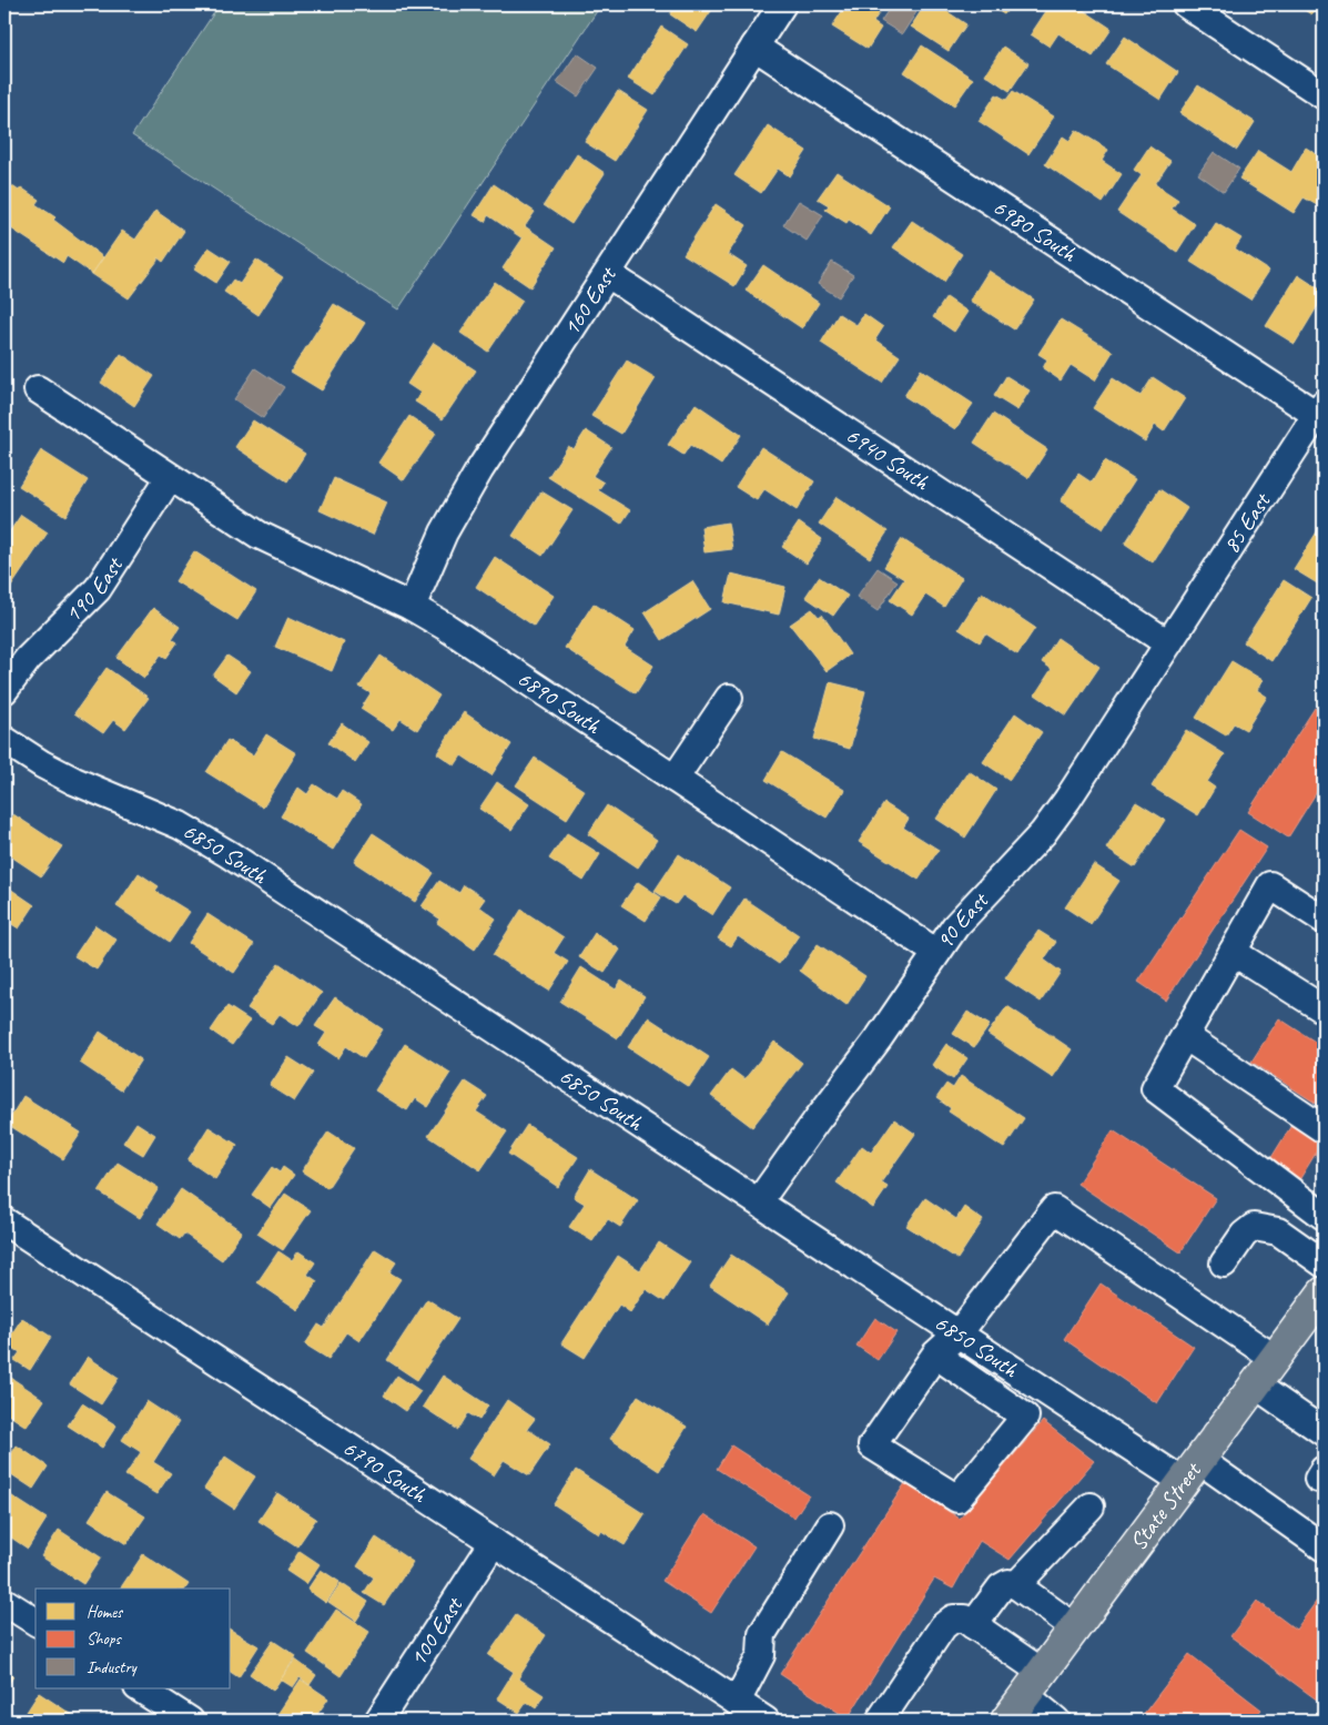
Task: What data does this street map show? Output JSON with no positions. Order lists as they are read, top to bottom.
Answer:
{
  "streets": {
    "main road": ["State Street"],
    "street": [
      "6980 South",
      "160 East",
      "6940 South",
      "85 East",
      "190 East",
      "6890 South",
      "6850 South",
      "90 East",
      "6790 South",
      "100 East"
    ]
  },
  "crossings": [
    ["6980 South", "160 East"],
    ["6980 South", "85 East"],
    ["160 East", "6940 South"],
    ["160 East", "6890 South"],
    ["6940 South", "85 East"],
    ["6940 South", "90 East"],
    ["85 East", "90 East"],
    ["190 East", "6890 South"],
    ["6890 South", "90 East"],
    ["6850 South", "90 East"],
    ["6850 South", "State Street"],
    ["6790 South", "100 East"]
  ],
  "legend": ["Homes", "Shops", "Industry"]
}
